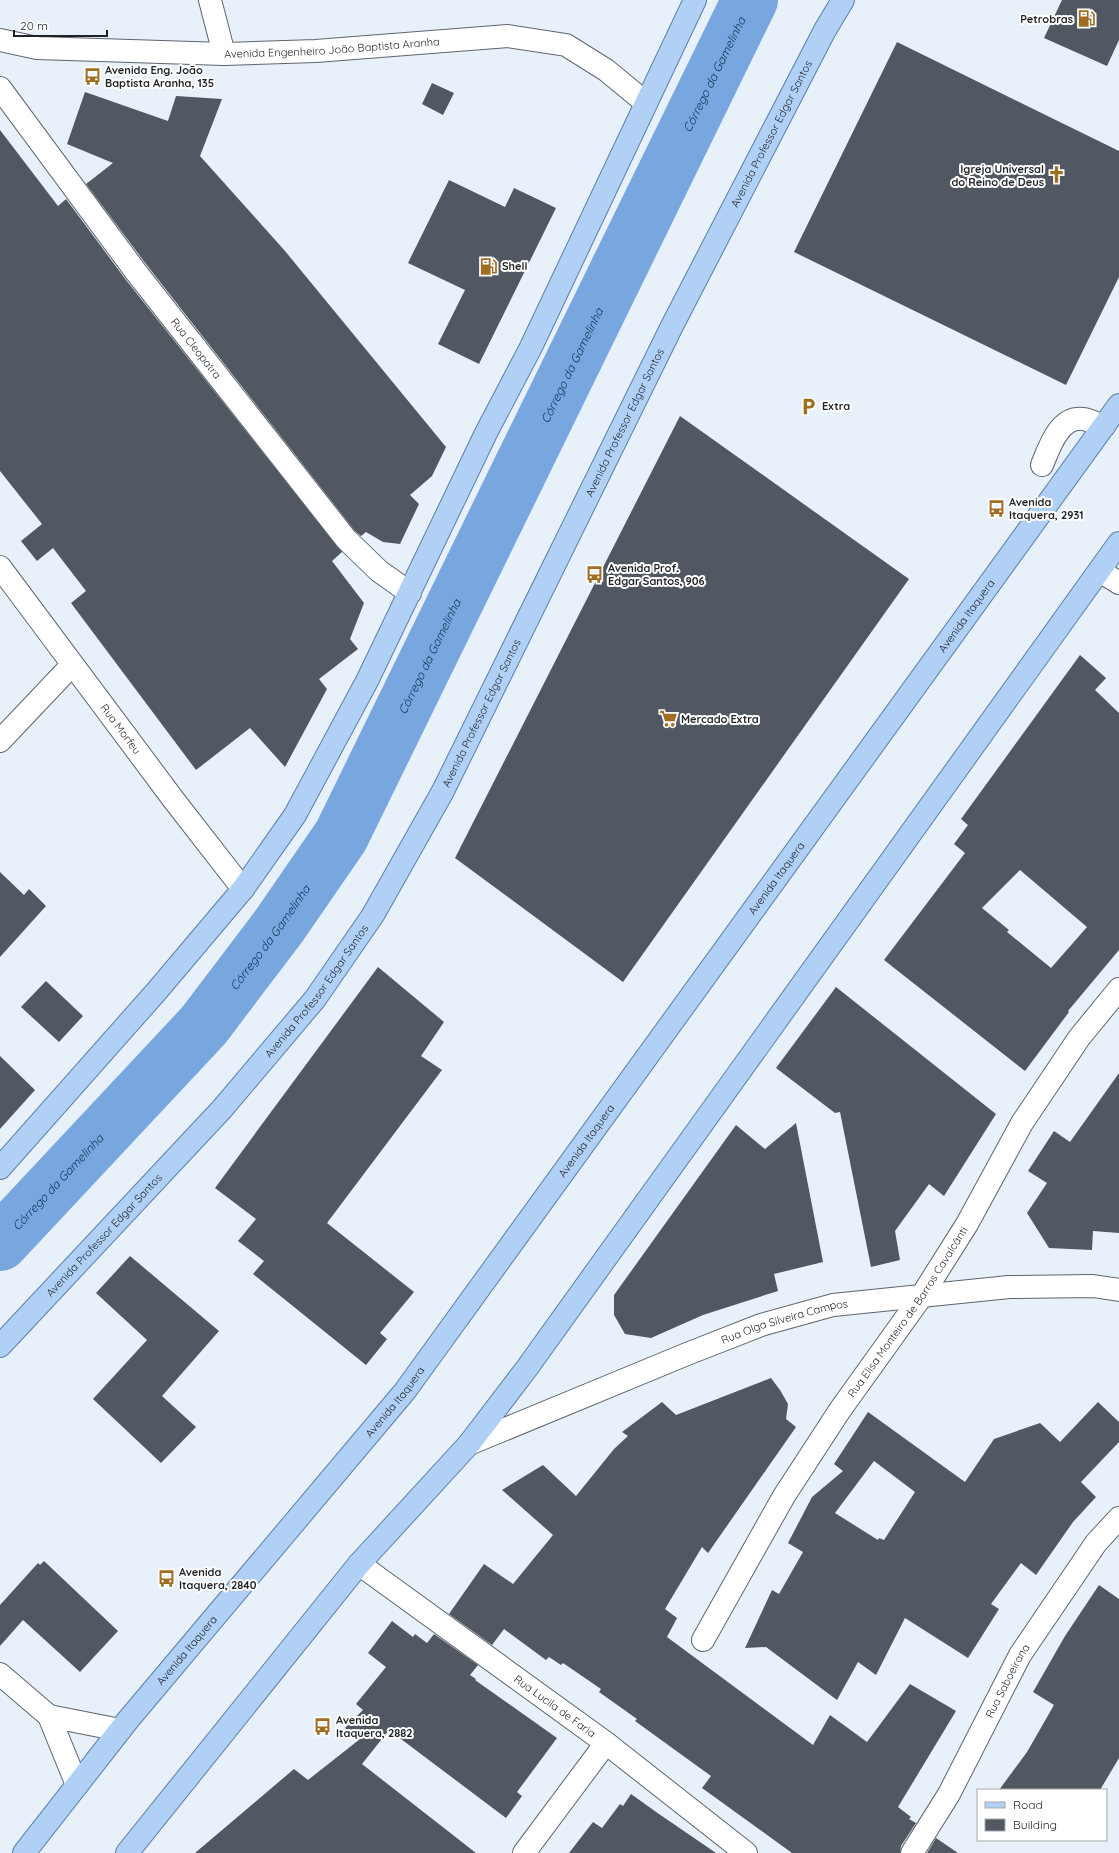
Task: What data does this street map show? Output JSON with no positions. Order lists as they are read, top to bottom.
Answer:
{
  "streets": {
    "main road": ["Avenida Professor Edgar Santos", "Avenida Itaquera"],
    "street": [
      "Avenida Engenheiro João Baptista Aranha",
      "Rua Cleopatra",
      "Rua Morfeu",
      "Rua Elisa Monteiro de Barros Cavalcânti",
      "Rua Olga Silveira Campos",
      "Rua Saboeirana",
      "Rua Lucila de Faria"
    ]
  },
  "crossings": [
    ["Rua Elisa Monteiro de Barros Cavalcânti", "Rua Olga Silveira Campos"]
  ],
  "water": ["Córrego da Gamelinha"],
  "places": {
    "fuel station": ["Petrobras", "Shell"],
    "bus stop": [
      "Avenida Eng. João Baptista Aranha, 135",
      "Avenida Itaquera, 2931",
      "Avenida Prof. Edgar Santos, 906",
      "Avenida Itaquera, 2840",
      "Avenida Itaquera, 2882"
    ],
    "church": ["Igreja Universal do Reino de Deus"],
    "parking": ["Extra"],
    "supermarket": ["Mercado Extra"]
  },
  "legend": ["Road", "Building"],
  "scale_bar": "20 m"
}
